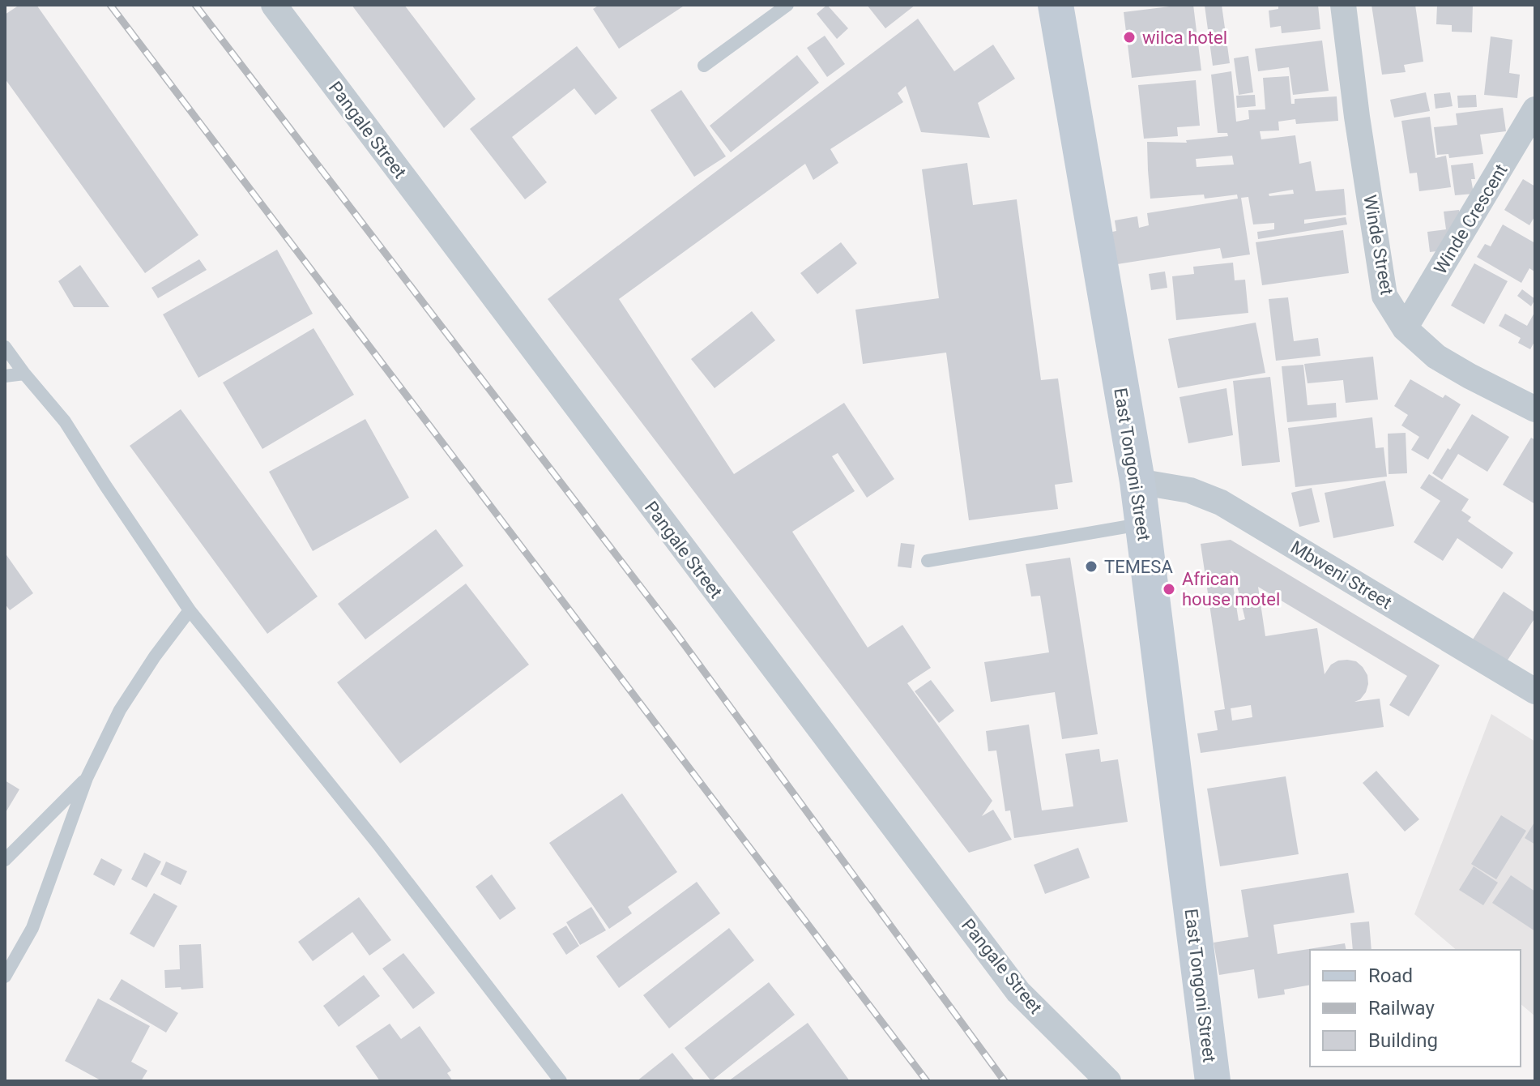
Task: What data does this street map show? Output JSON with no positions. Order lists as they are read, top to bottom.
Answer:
{
  "streets": {
    "street": [
      "Pangale Street",
      "Winde Crescent",
      "Winde Street",
      "East Tongoni Street",
      "Mbweni Street"
    ]
  },
  "crossings": [
    ["Winde Crescent", "Winde Street"],
    ["East Tongoni Street", "Mbweni Street"]
  ],
  "places": ["wilca hotel", "TEMESA", "African house motel"],
  "legend": ["Road", "Railway", "Building"]
}
